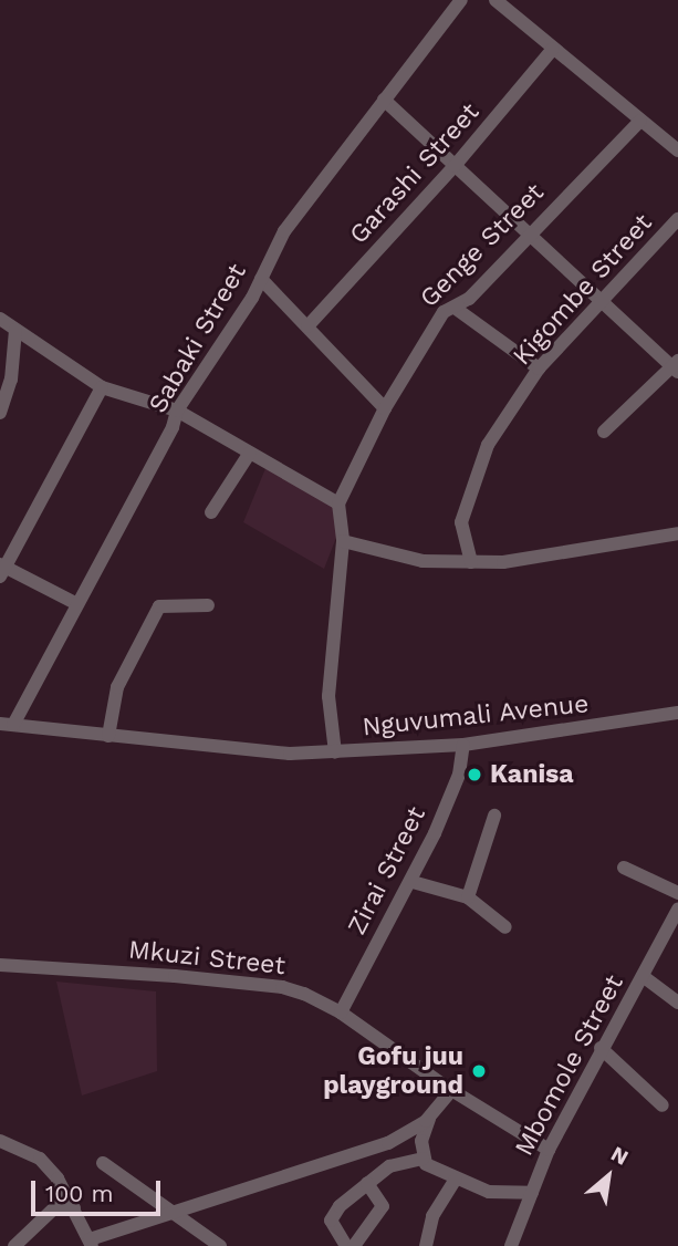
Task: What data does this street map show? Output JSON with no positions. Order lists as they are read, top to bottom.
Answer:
{
  "streets": {
    "street": [
      "Garashi Street",
      "Genge Street",
      "Kigombe Street",
      "Sabaki Street",
      "Nguvumali Avenue",
      "Zirai Street",
      "Mkuzi Street",
      "Mbomole Street"
    ]
  },
  "crossings": [
    ["Sabaki Street", "Nguvumali Avenue"],
    ["Nguvumali Avenue", "Zirai Street"],
    ["Zirai Street", "Mkuzi Street"],
    ["Mkuzi Street", "Mbomole Street"]
  ],
  "places": ["Kanisa", "Gofu juu playground"],
  "scale_bar": "100 m",
  "north": "top right"
}
